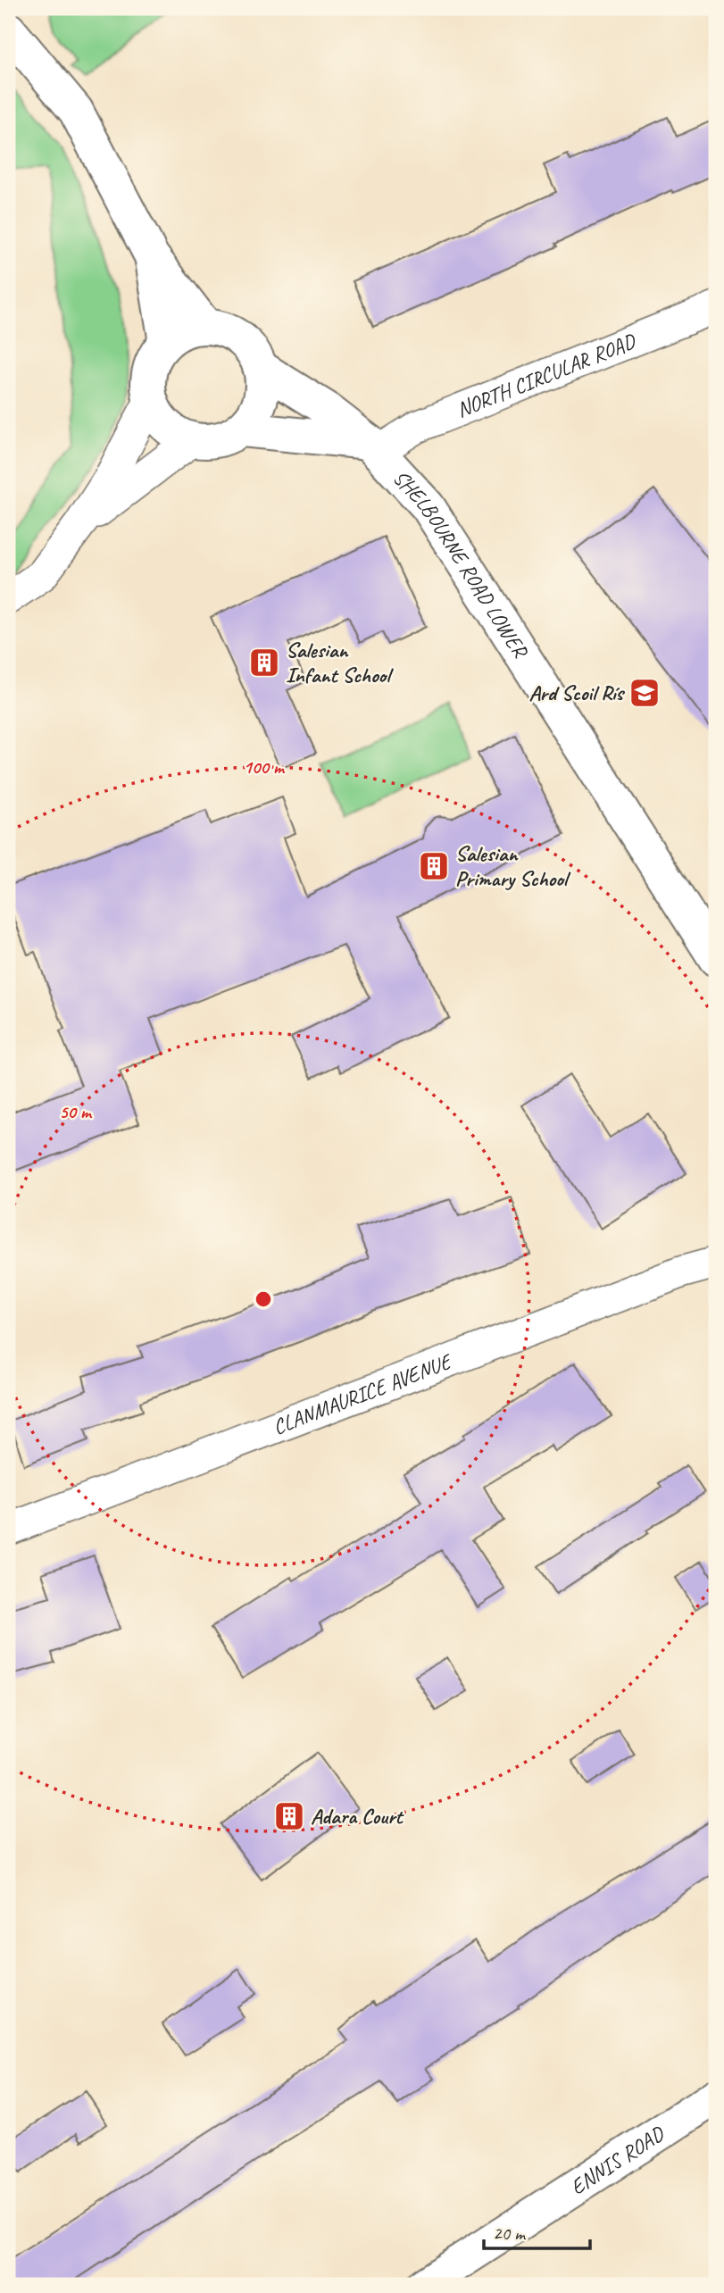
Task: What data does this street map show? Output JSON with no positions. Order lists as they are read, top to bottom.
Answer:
{
  "streets": {
    "main road": ["SHELBOURNE ROAD LOWER", "ENNIS ROAD"],
    "street": ["NORTH CIRCULAR ROAD", "CLANMAURICE AVENUE"]
  },
  "crossings": [
    ["NORTH CIRCULAR ROAD", "SHELBOURNE ROAD LOWER"]
  ],
  "places": {
    "building": ["Salesian Infant School", "Salesian Primary School", "Adara Court"],
    "school or university": ["Ard Scoil Rís"]
  },
  "scale_bar": "20 m",
  "rings": ["100 m", "50 m"]
}
